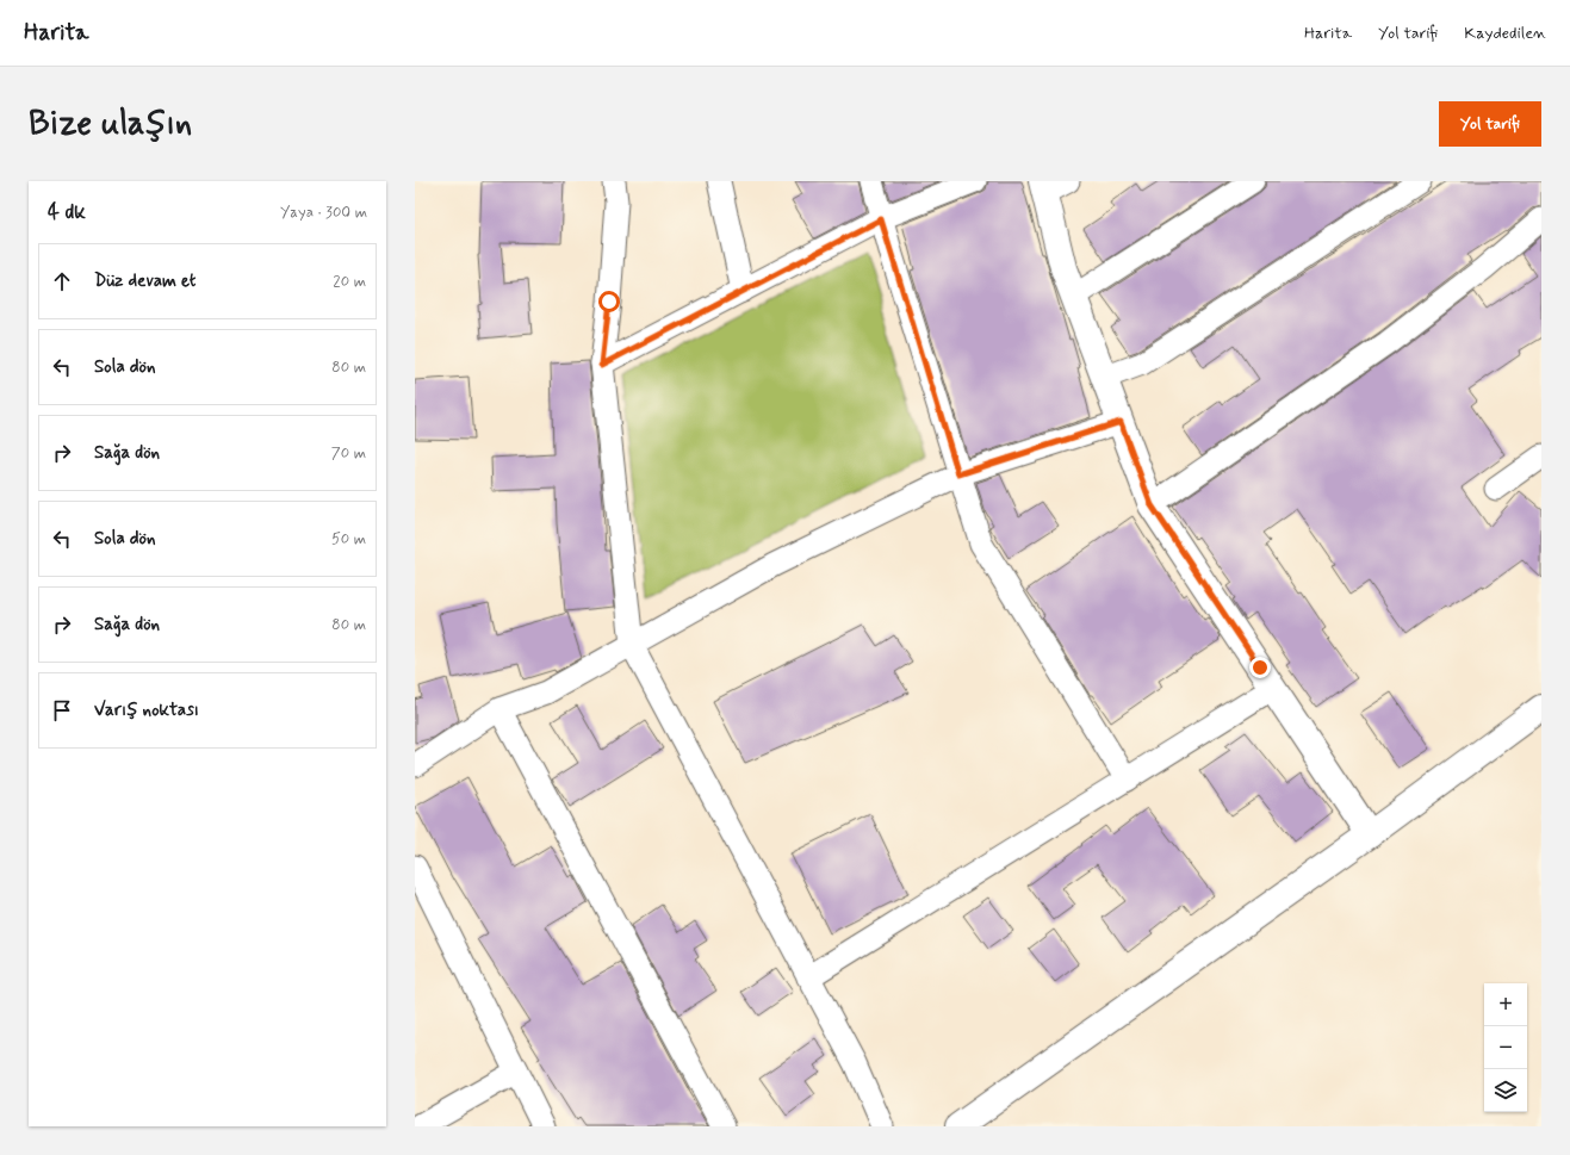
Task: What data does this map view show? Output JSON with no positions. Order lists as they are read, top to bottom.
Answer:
{
  "page": {
    "header": "Harita",
    "nav": ["Harita", "Yol tarifi", "Kaydedilen"],
    "buttons": "Yol tarifi",
    "title": "Bize ulaşın",
    "heading": ["4 dk", "Yaya · 300 m"],
    "list": [
      ["Düz devam et", "20 m"],
      ["Sola dön", "80 m"],
      ["Sağa dön", "70 m"],
      ["Sola dön", "50 m"],
      ["Sağa dön", "80 m"],
      "Varış noktası"
    ],
    "map_buttons": ["+", "−"]
  }
}
